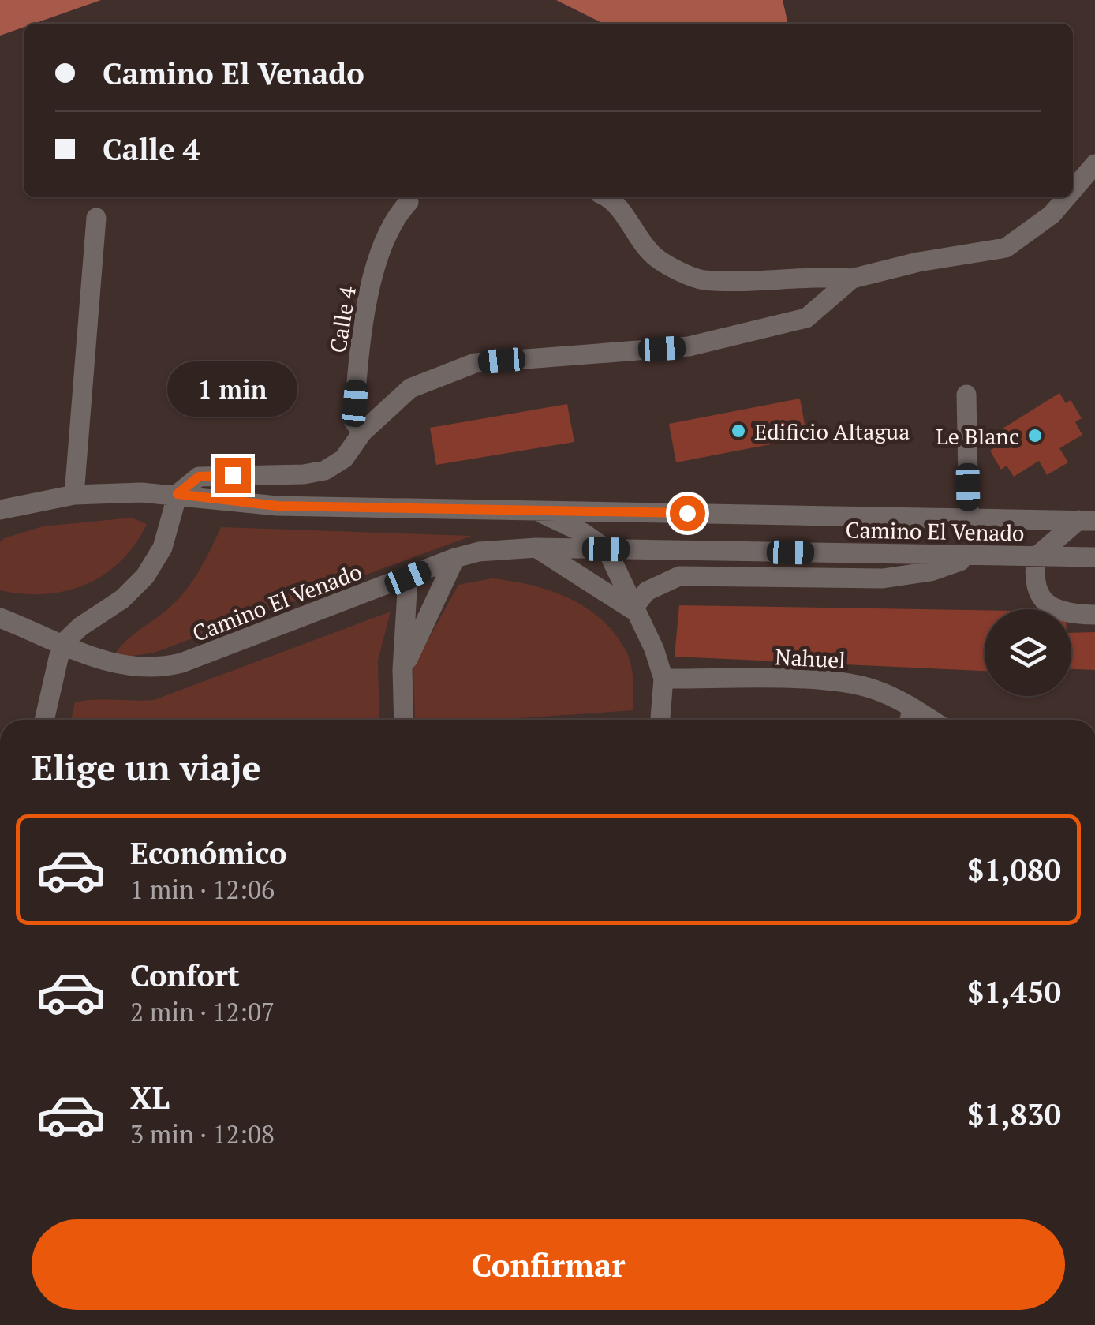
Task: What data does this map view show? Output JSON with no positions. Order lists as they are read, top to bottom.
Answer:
{
  "streets": {
    "street": ["Calle 4", "Camino El Venado", "Nahuel"]
  },
  "places": ["Edificio Altagua", "Le Blanc"],
  "page": {
    "banner": ["Camino El Venado", "Calle 4"],
    "bubble": "1 min",
    "heading": "Elige un viaje",
    "list": [
      {
        "name": "Económico",
        "note": "1 min · 12:06",
        "value": "$1,080"
      },
      {
        "name": "Confort",
        "note": "2 min · 12:07",
        "value": "$1,450"
      },
      {
        "name": "XL",
        "note": "3 min · 12:08",
        "value": "$1,830"
      }
    ],
    "buttons": "Confirmar"
  }
}
